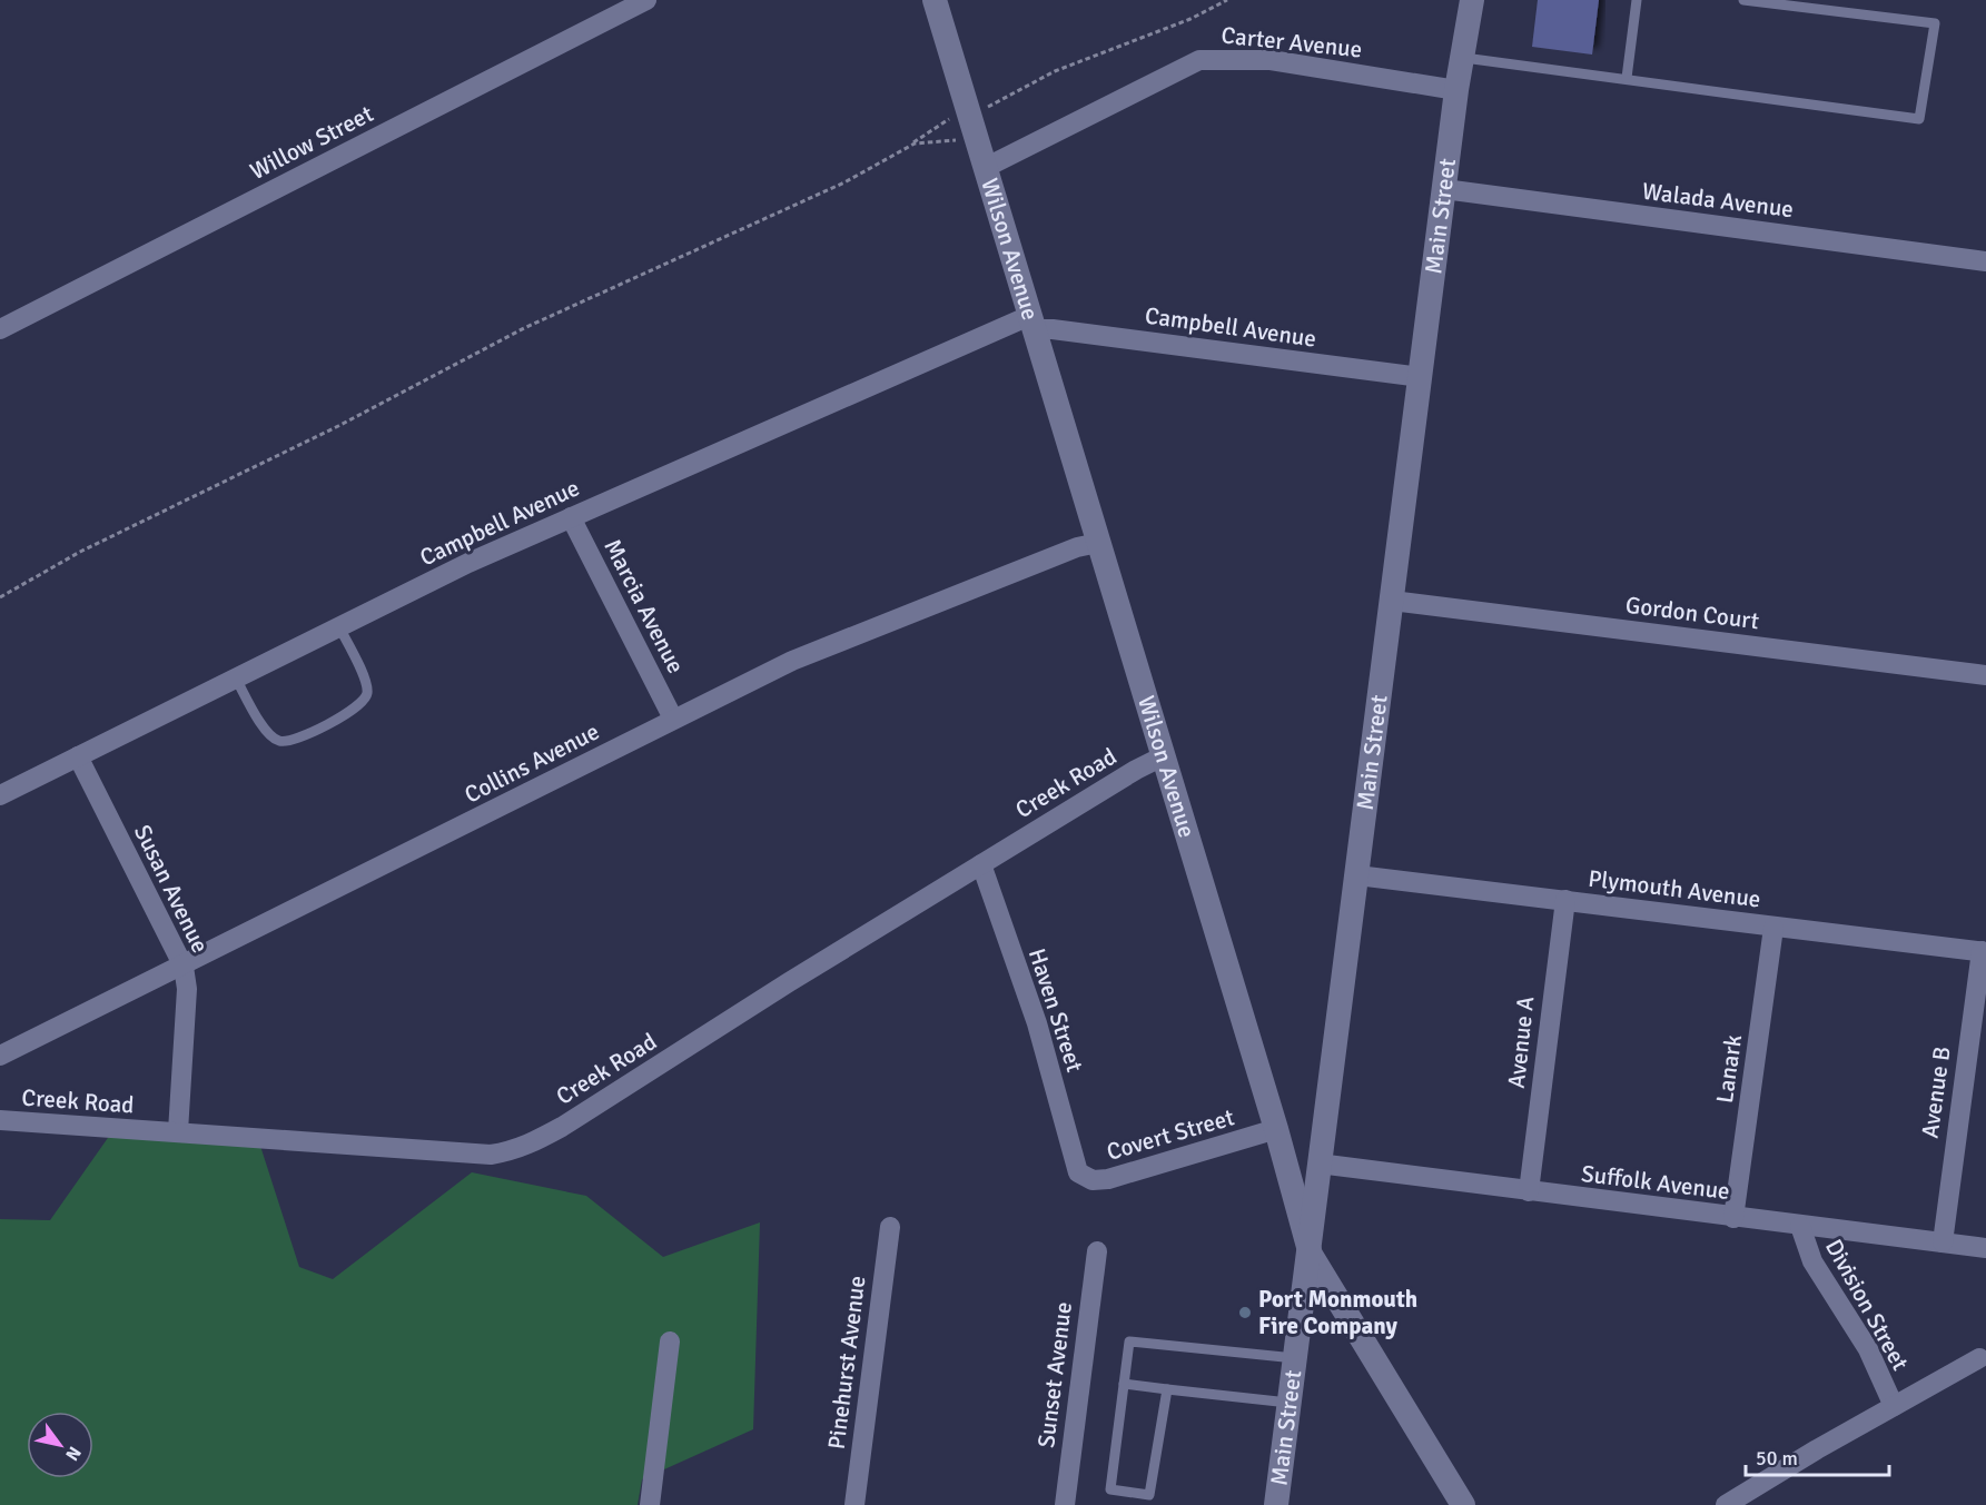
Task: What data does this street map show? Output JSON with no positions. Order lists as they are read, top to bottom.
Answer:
{
  "streets": {
    "street": [
      "Carter Avenue",
      "Willow Street",
      "Walada Avenue",
      "Main Street",
      "Wilson Avenue",
      "Campbell Avenue",
      "Marcia Avenue",
      "Gordon Court",
      "Collins Avenue",
      "Creek Road",
      "Susan Avenue",
      "Plymouth Avenue",
      "Haven Street",
      "Avenue A",
      "Lanark",
      "Avenue B",
      "Covert Street",
      "Suffolk Avenue",
      "Division Street",
      "Pinehurst Avenue",
      "Sunset Avenue"
    ]
  },
  "crossings": [
    ["Carter Avenue", "Main Street"],
    ["Carter Avenue", "Wilson Avenue"],
    ["Walada Avenue", "Main Street"],
    ["Main Street", "Wilson Avenue"],
    ["Main Street", "Campbell Avenue"],
    ["Main Street", "Gordon Court"],
    ["Main Street", "Plymouth Avenue"],
    ["Main Street", "Suffolk Avenue"],
    ["Wilson Avenue", "Campbell Avenue"],
    ["Wilson Avenue", "Collins Avenue"],
    ["Wilson Avenue", "Creek Road"],
    ["Wilson Avenue", "Covert Street"],
    ["Campbell Avenue", "Marcia Avenue"],
    ["Campbell Avenue", "Susan Avenue"],
    ["Marcia Avenue", "Collins Avenue"],
    ["Collins Avenue", "Susan Avenue"],
    ["Creek Road", "Susan Avenue"],
    ["Creek Road", "Haven Street"],
    ["Plymouth Avenue", "Avenue A"],
    ["Plymouth Avenue", "Lanark"],
    ["Plymouth Avenue", "Avenue B"],
    ["Haven Street", "Covert Street"],
    ["Avenue A", "Suffolk Avenue"],
    ["Lanark", "Suffolk Avenue"],
    ["Avenue B", "Suffolk Avenue"],
    ["Suffolk Avenue", "Division Street"]
  ],
  "places": ["Port Monmouth Fire Company"],
  "scale_bar": "50 m",
  "north": "bottom right"
}
